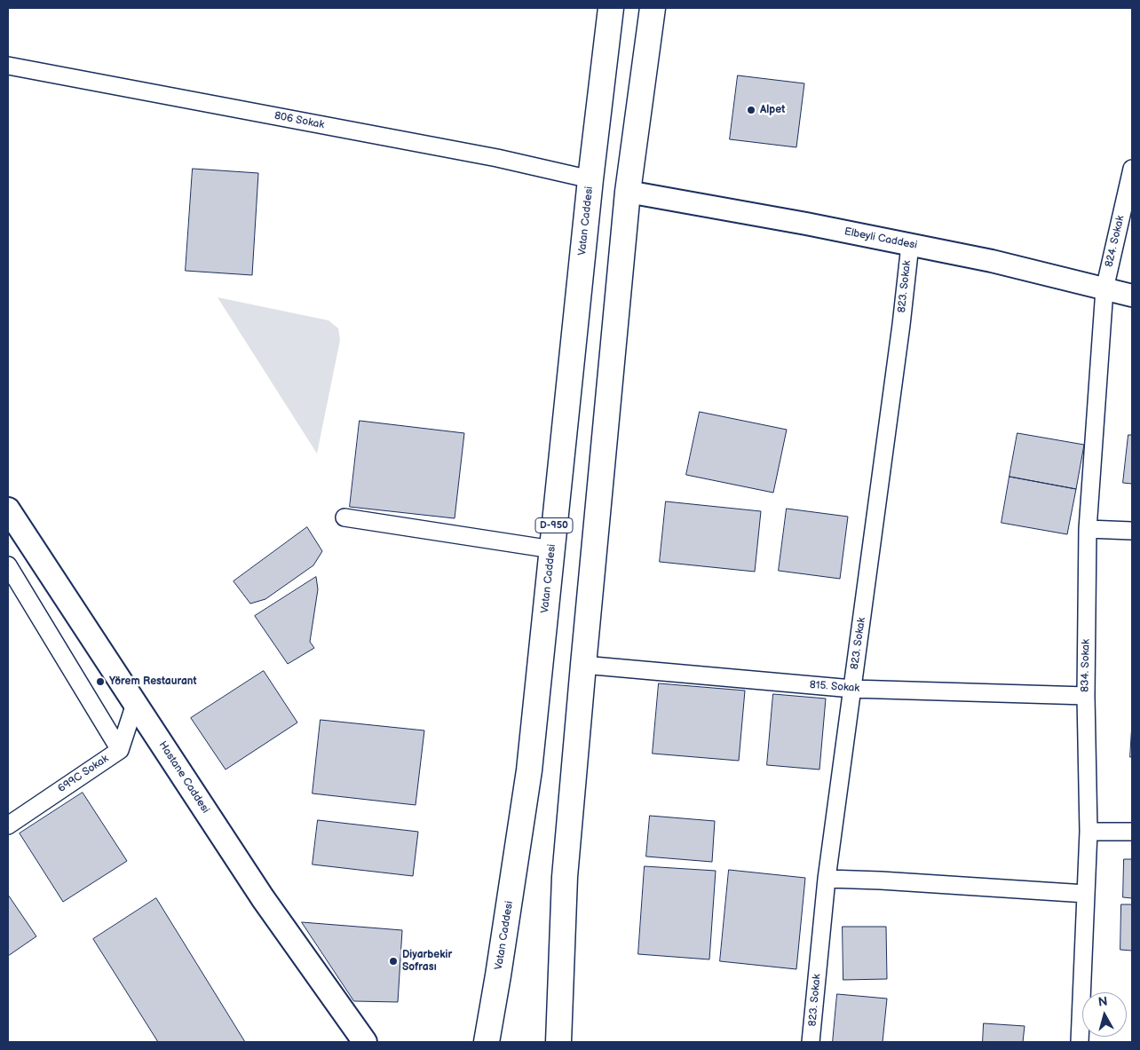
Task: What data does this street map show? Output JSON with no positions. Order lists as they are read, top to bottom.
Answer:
{
  "streets": {
    "highway": ["Vatan Caddesi", "D-950"],
    "main road": ["Hastane Caddesi"],
    "street": [
      "806 Sokak",
      "Elbeyli Caddesi",
      "824. Sokak",
      "823. Sokak",
      "834. Sokak",
      "815. Sokak",
      "699C Sokak"
    ]
  },
  "crossings": [
    ["806 Sokak", "Vatan Caddesi"],
    ["Elbeyli Caddesi", "824. Sokak"],
    ["Elbeyli Caddesi", "823. Sokak"],
    ["Elbeyli Caddesi", "834. Sokak"],
    ["824. Sokak", "834. Sokak"],
    ["823. Sokak", "815. Sokak"],
    ["834. Sokak", "815. Sokak"],
    ["699C Sokak", "Hastane Caddesi"]
  ],
  "places": ["Alpet", "Yörem Restaurant", "Diyarbekir Sofrası"],
  "north": "top"
}
